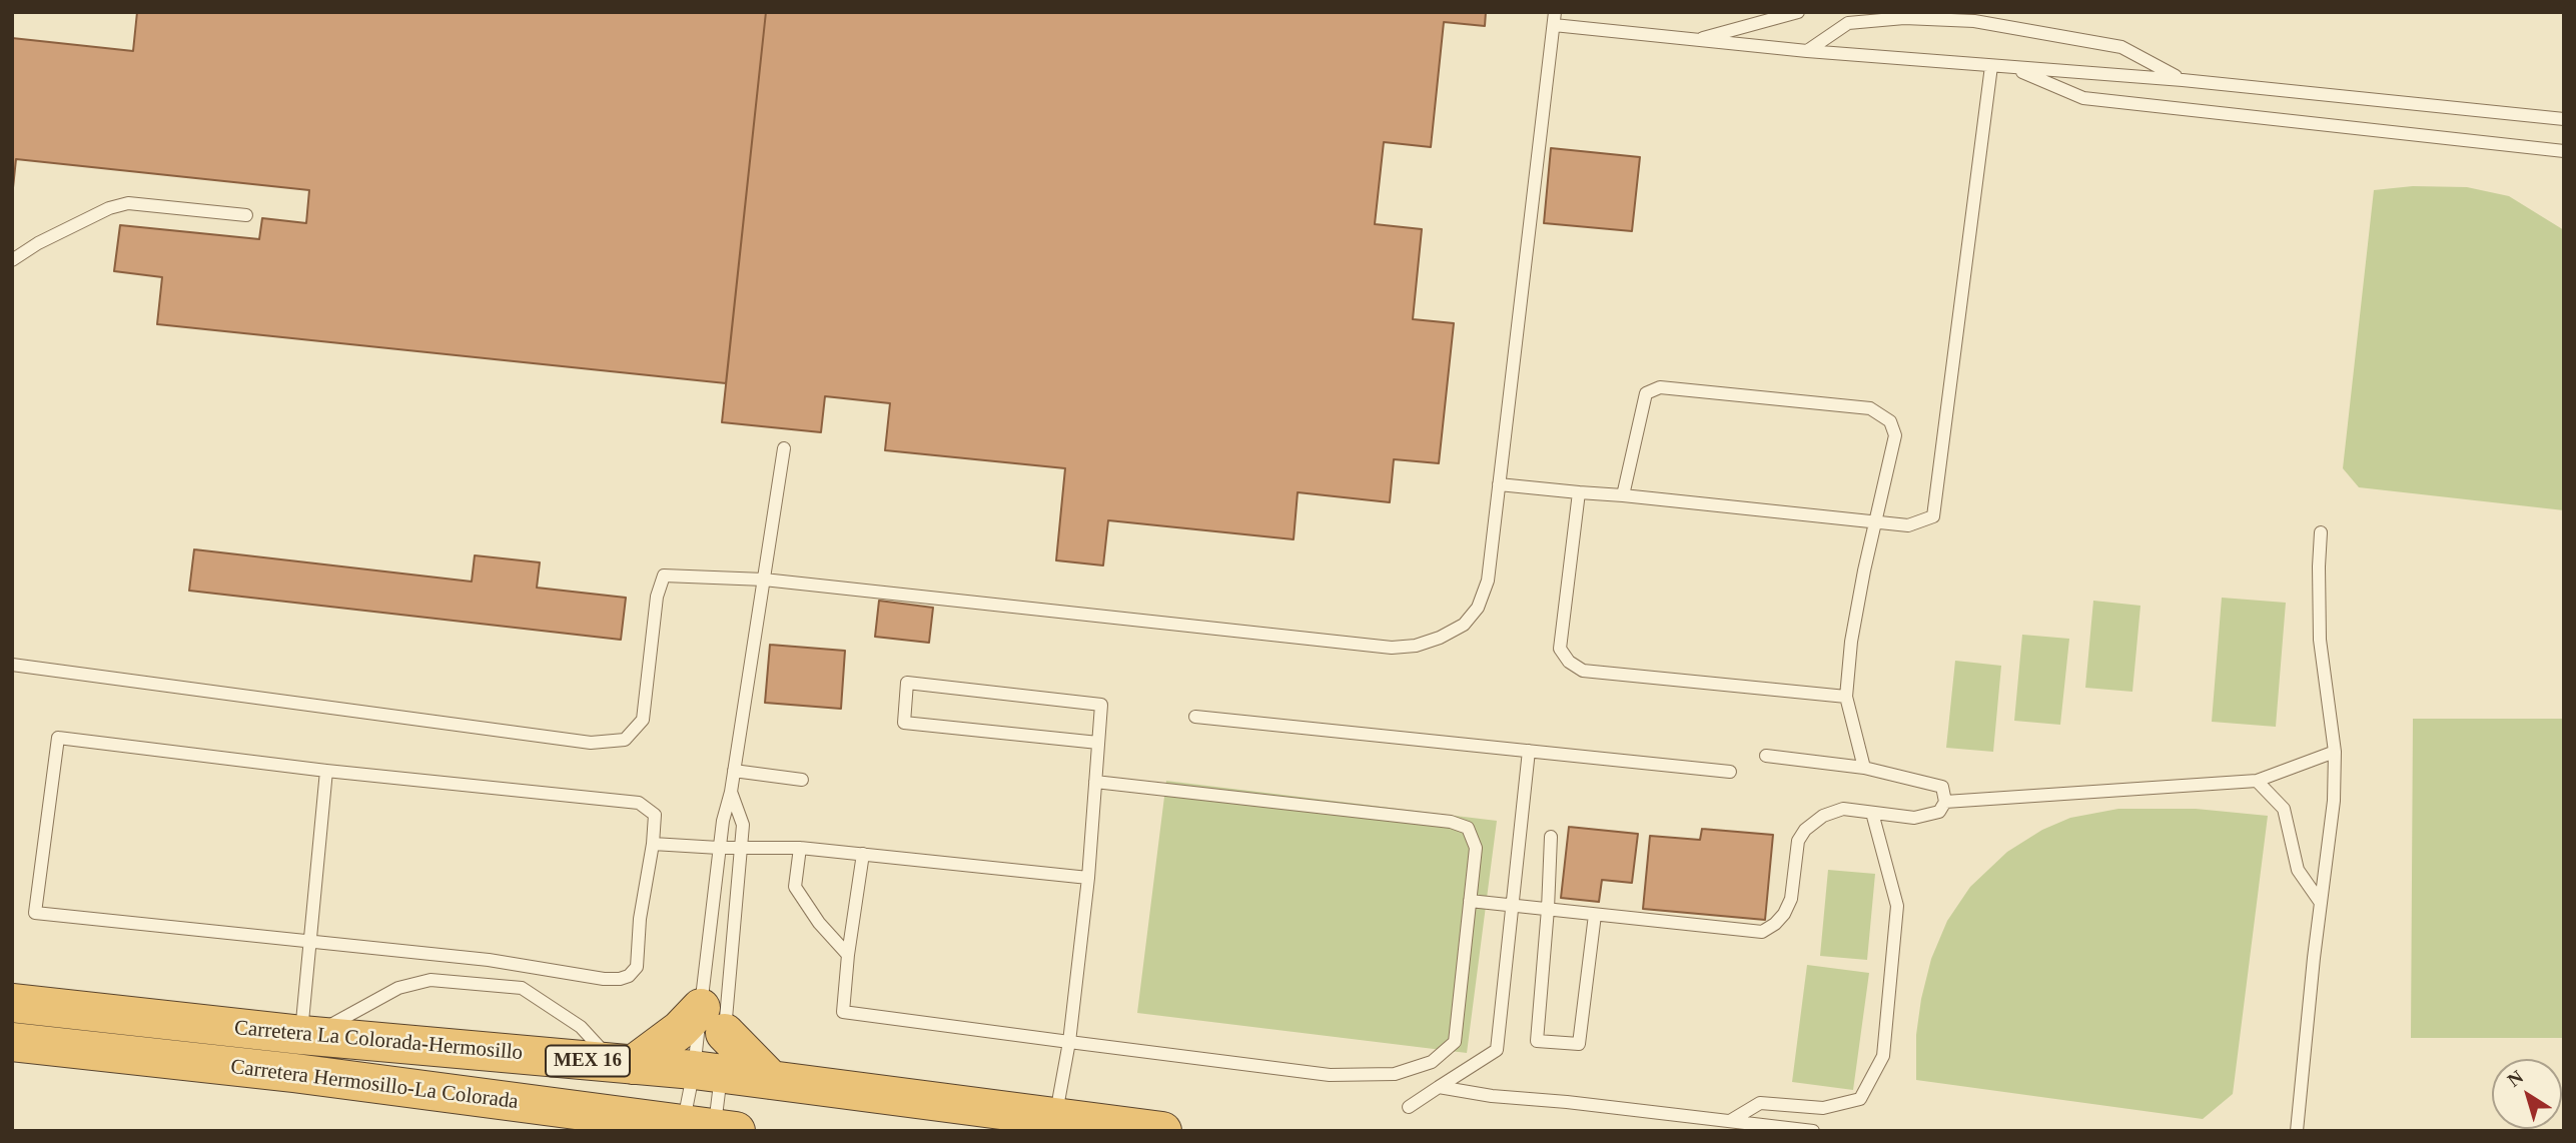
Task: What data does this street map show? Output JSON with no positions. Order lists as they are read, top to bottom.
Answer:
{
  "streets": {
    "highway": ["Carretera La Colorada-Hermosillo", "MEX 16", "Carretera Hermosillo-La Colorada"]
  },
  "crossings": [
    ["Carretera La Colorada-Hermosillo", "Carretera Hermosillo-La Colorada"]
  ],
  "north": "top left"
}
